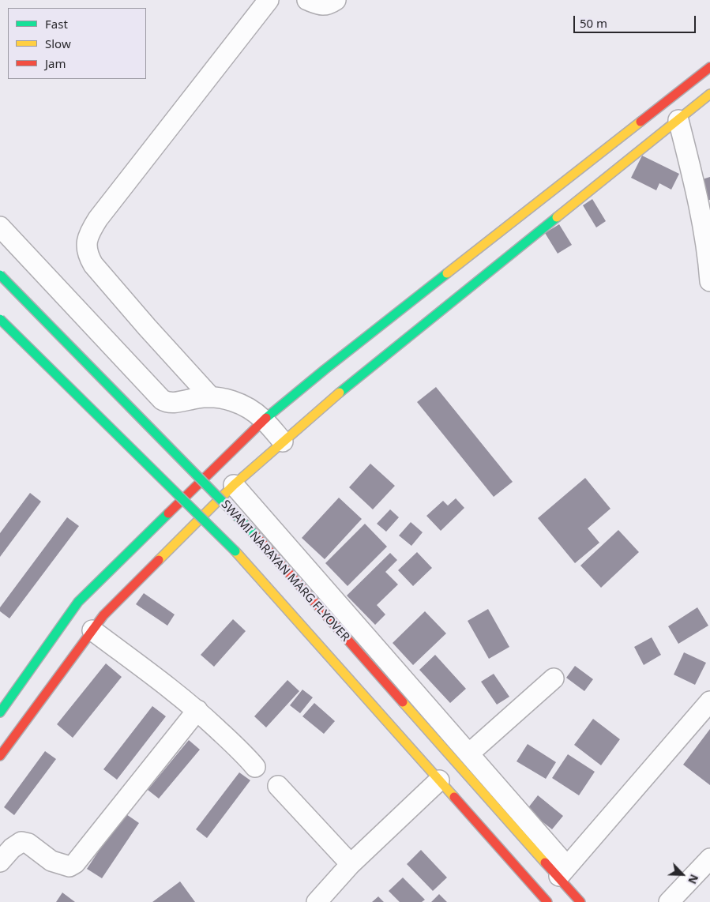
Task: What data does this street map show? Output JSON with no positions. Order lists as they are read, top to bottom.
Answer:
{
  "streets": {
    "street": ["SWAMI NARAYAN MARG FLYOVER"]
  },
  "legend": ["Fast", "Slow", "Jam"],
  "scale_bar": "50 m",
  "north": "bottom right"
}
